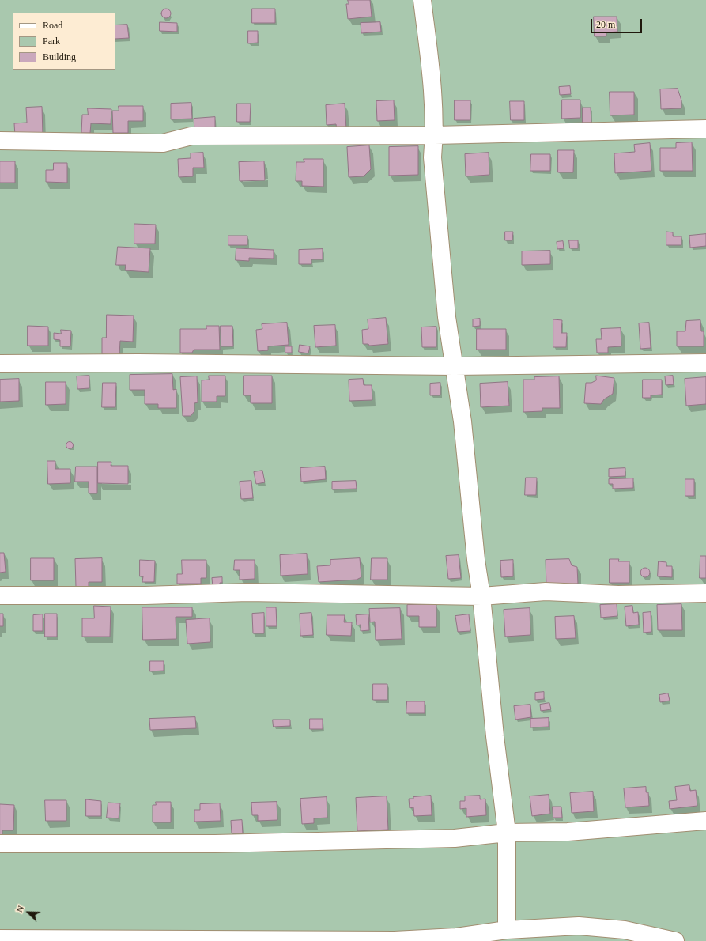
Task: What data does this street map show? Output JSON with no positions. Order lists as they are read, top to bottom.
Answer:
{
  "legend": ["Road", "Park", "Building"],
  "scale_bar": "20 m",
  "north": "top left"
}
